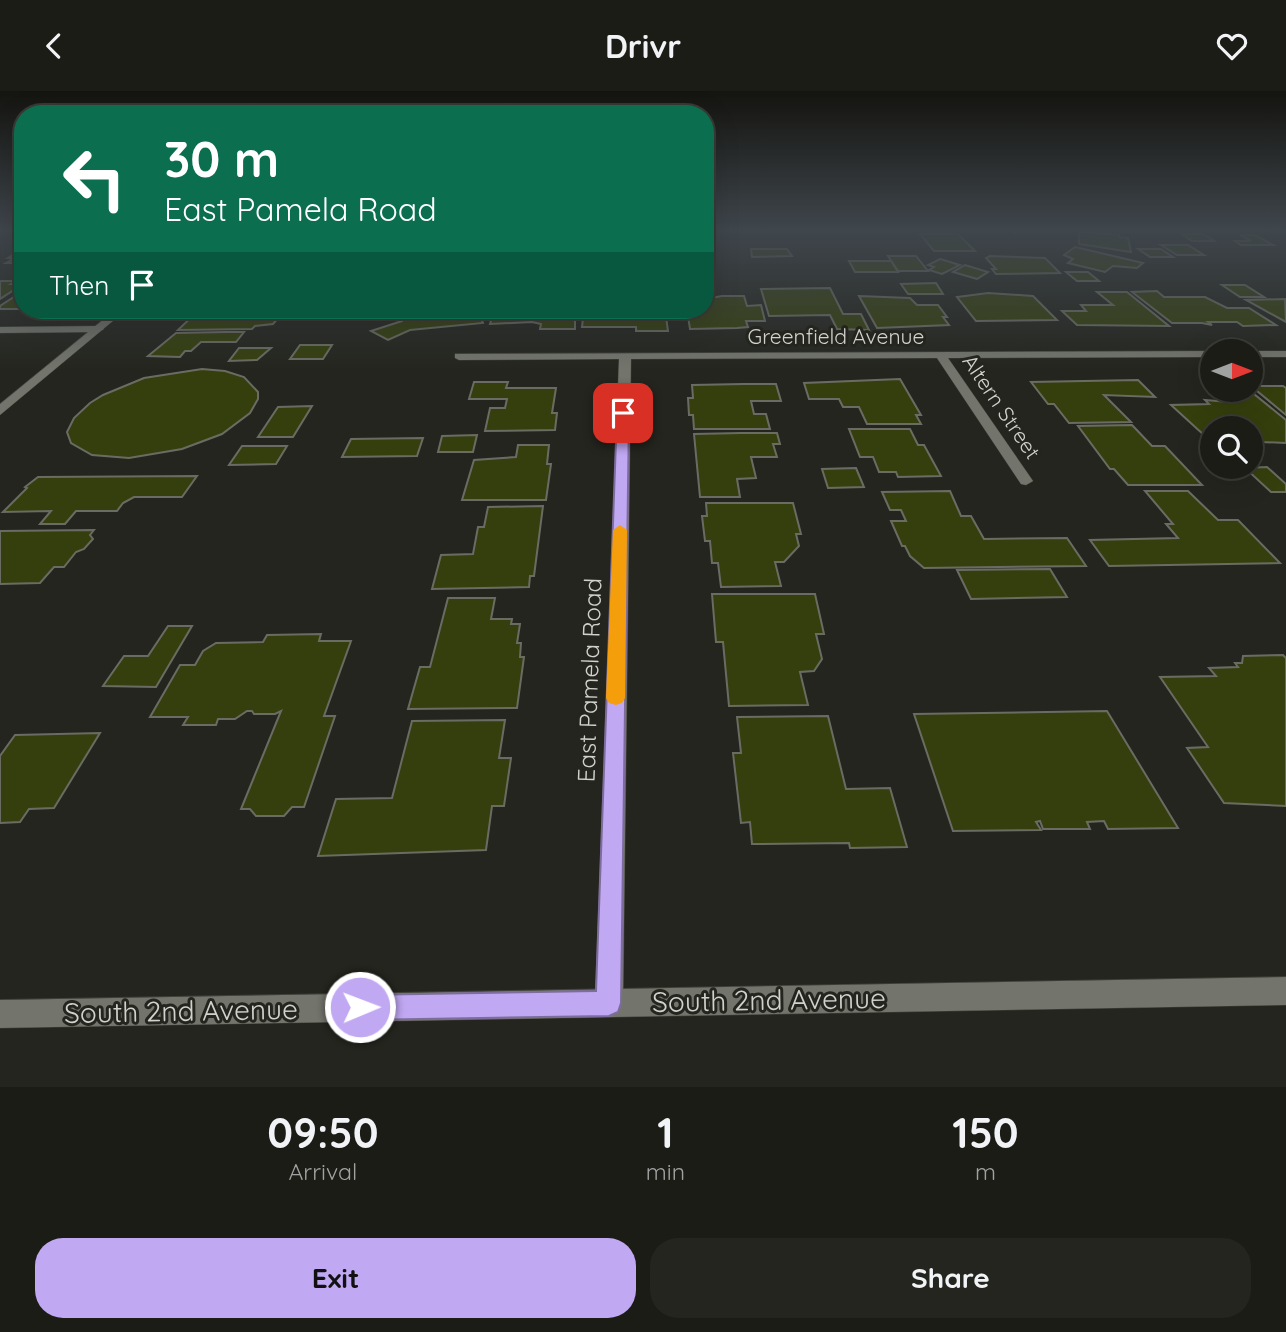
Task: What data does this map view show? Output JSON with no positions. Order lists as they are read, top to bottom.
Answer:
{
  "streets": {
    "street": [
      "Greenfield Avenue",
      "Altern Street",
      "East Pamela Road",
      "South 2nd Avenue"
    ]
  },
  "crossings": [
    ["Greenfield Avenue", "Altern Street"],
    ["Greenfield Avenue", "East Pamela Road"],
    ["East Pamela Road", "South 2nd Avenue"]
  ],
  "north": "right",
  "page": {
    "header": "Drivr",
    "turn": ["30 m", "East Pamela Road"],
    "then": "Then",
    "eta": [
      "09:50",
      "Arrival",
      "1",
      "min",
      "150",
      "m"
    ],
    "buttons": ["Exit", "Share"]
  }
}
